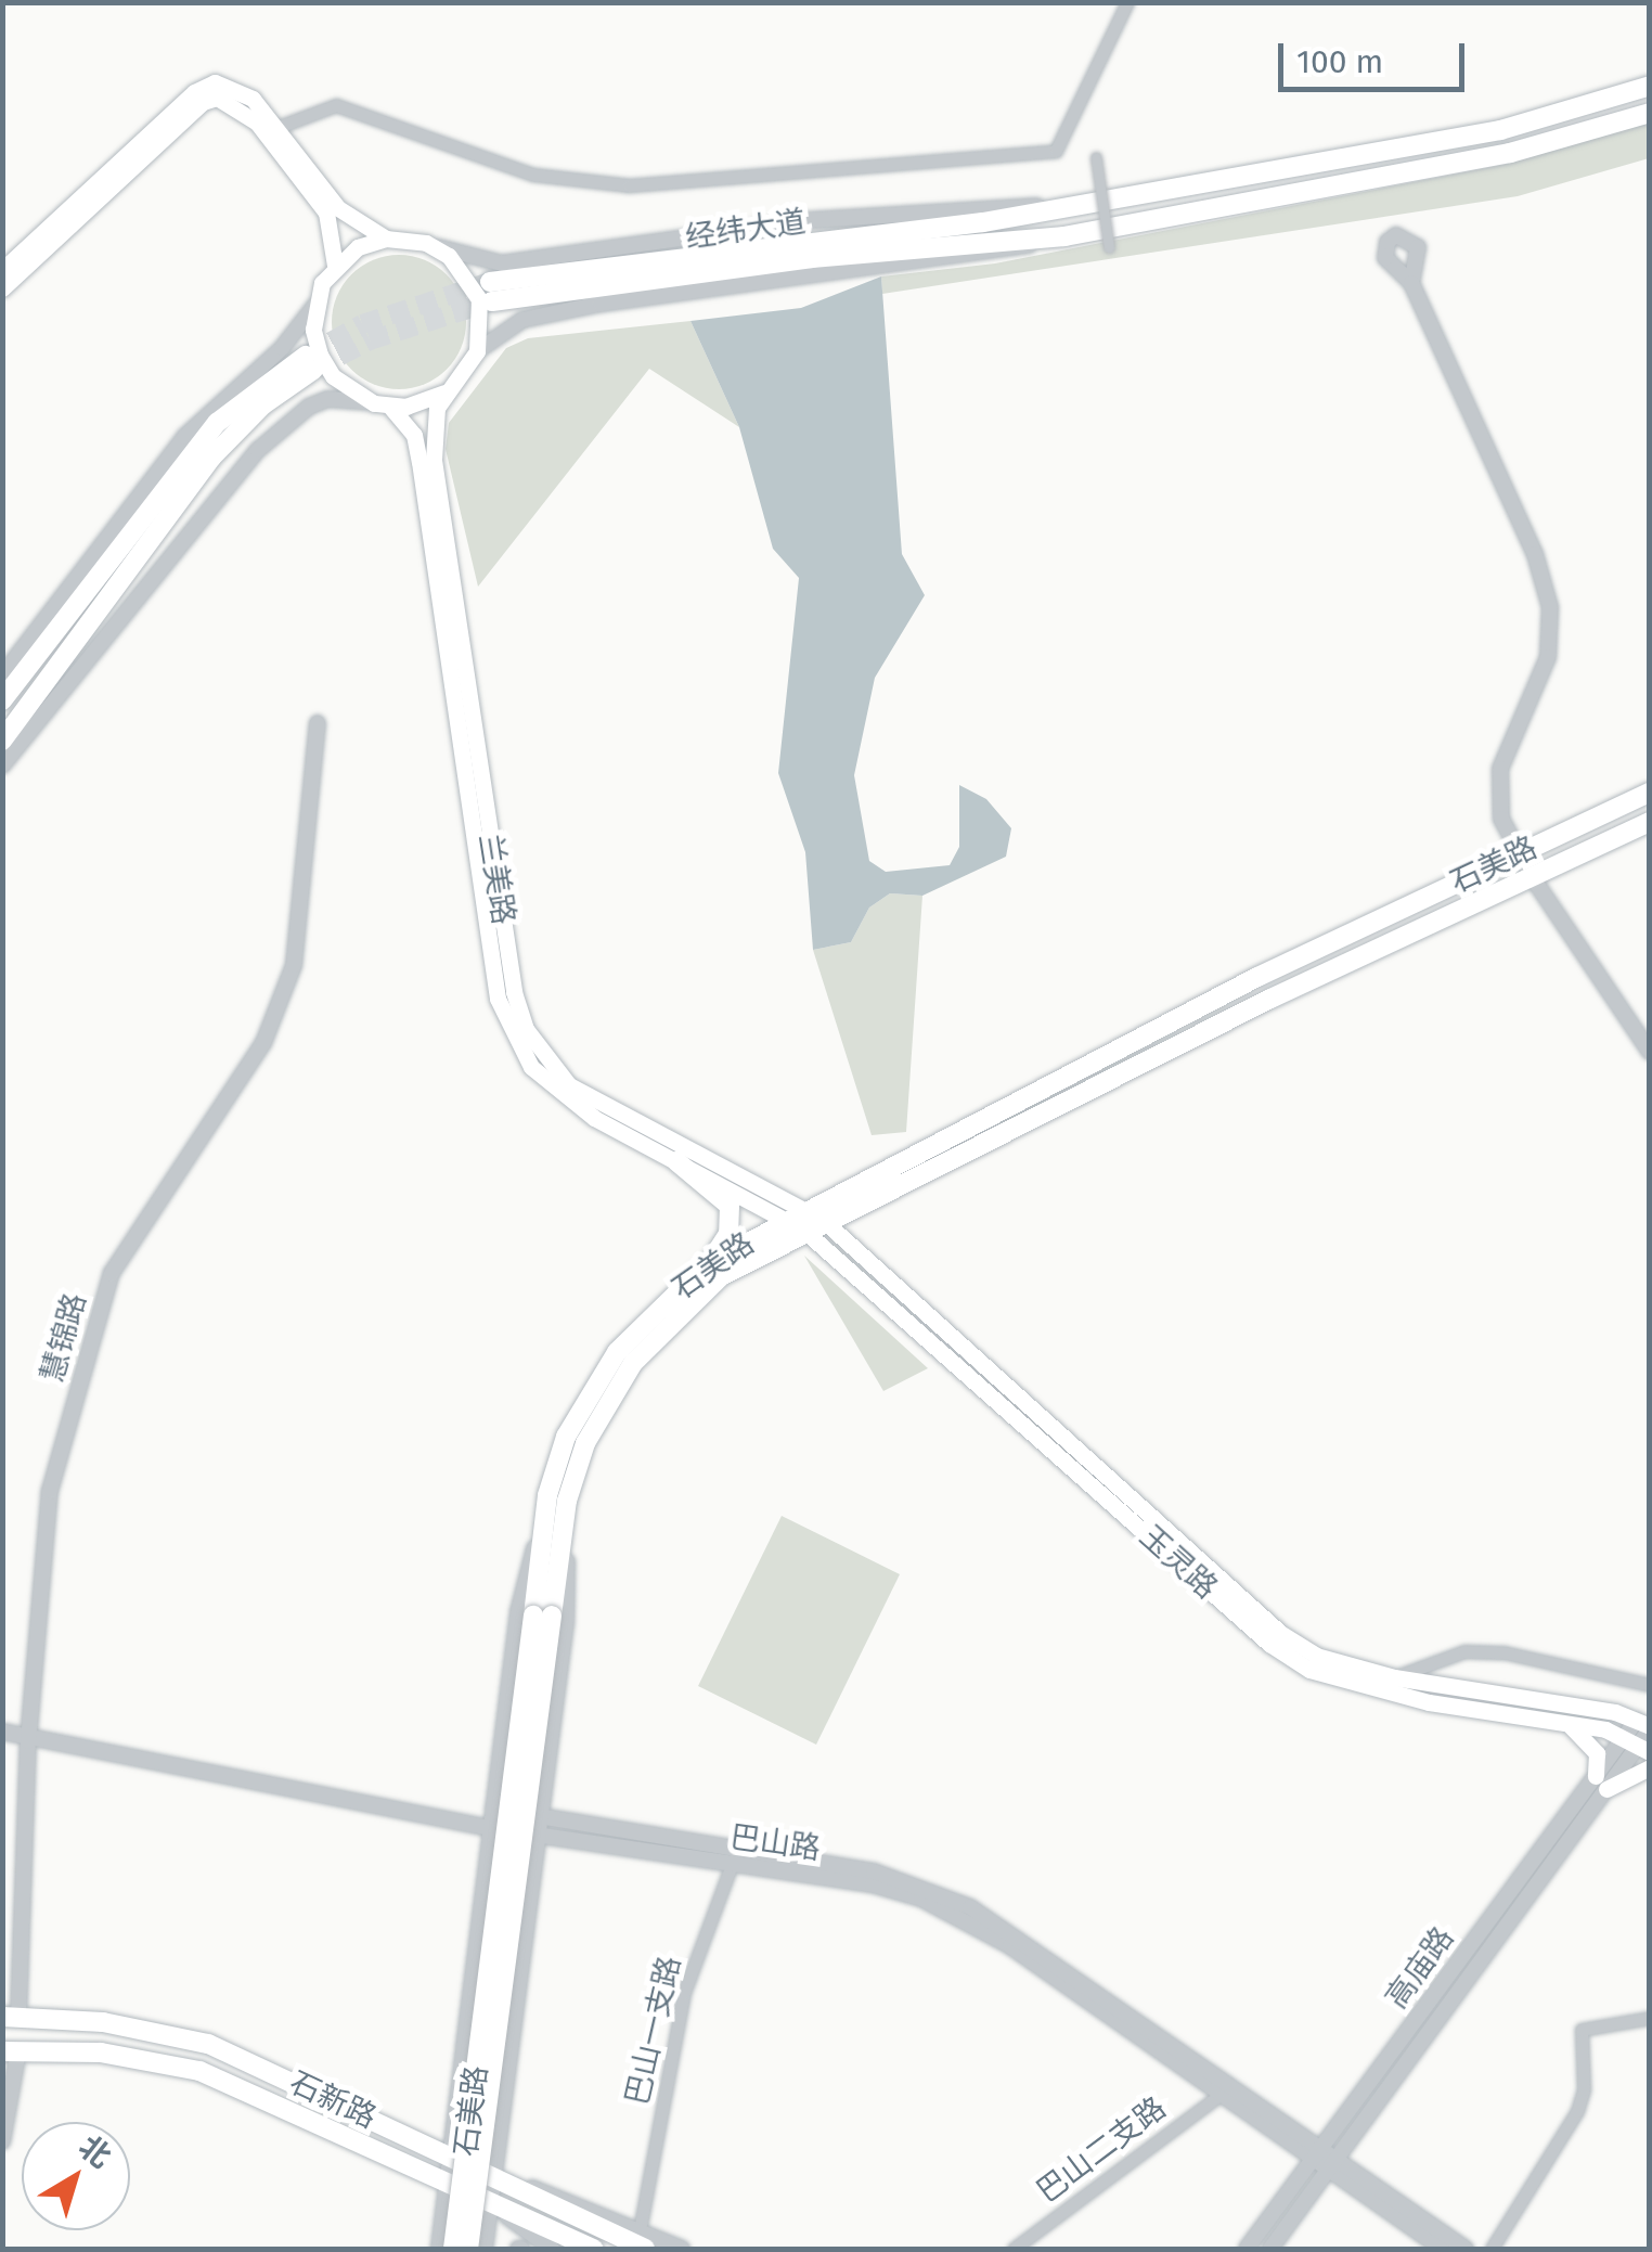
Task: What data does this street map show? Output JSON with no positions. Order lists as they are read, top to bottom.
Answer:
{
  "streets": {
    "main road": [
      "经纬大道",
      "石美路",
      "兰美路",
      "玉灵路",
      "石新路"
    ],
    "street": [
      "慧锦路",
      "巴山路",
      "高庙路",
      "巴山一支路",
      "巴山二支路"
    ]
  },
  "crossings": [
    ["经纬大道", "兰美路"],
    ["石美路", "兰美路"],
    ["石美路", "玉灵路"],
    ["兰美路", "玉灵路"],
    ["慧锦路", "巴山路"],
    ["慧锦路", "石新路"],
    ["玉灵路", "高庙路"],
    ["巴山路", "高庙路"],
    ["巴山路", "巴山一支路"],
    ["巴山路", "巴山二支路"],
    ["巴山一支路", "石新路"]
  ],
  "scale_bar": "100 m",
  "north": "top right"
}
